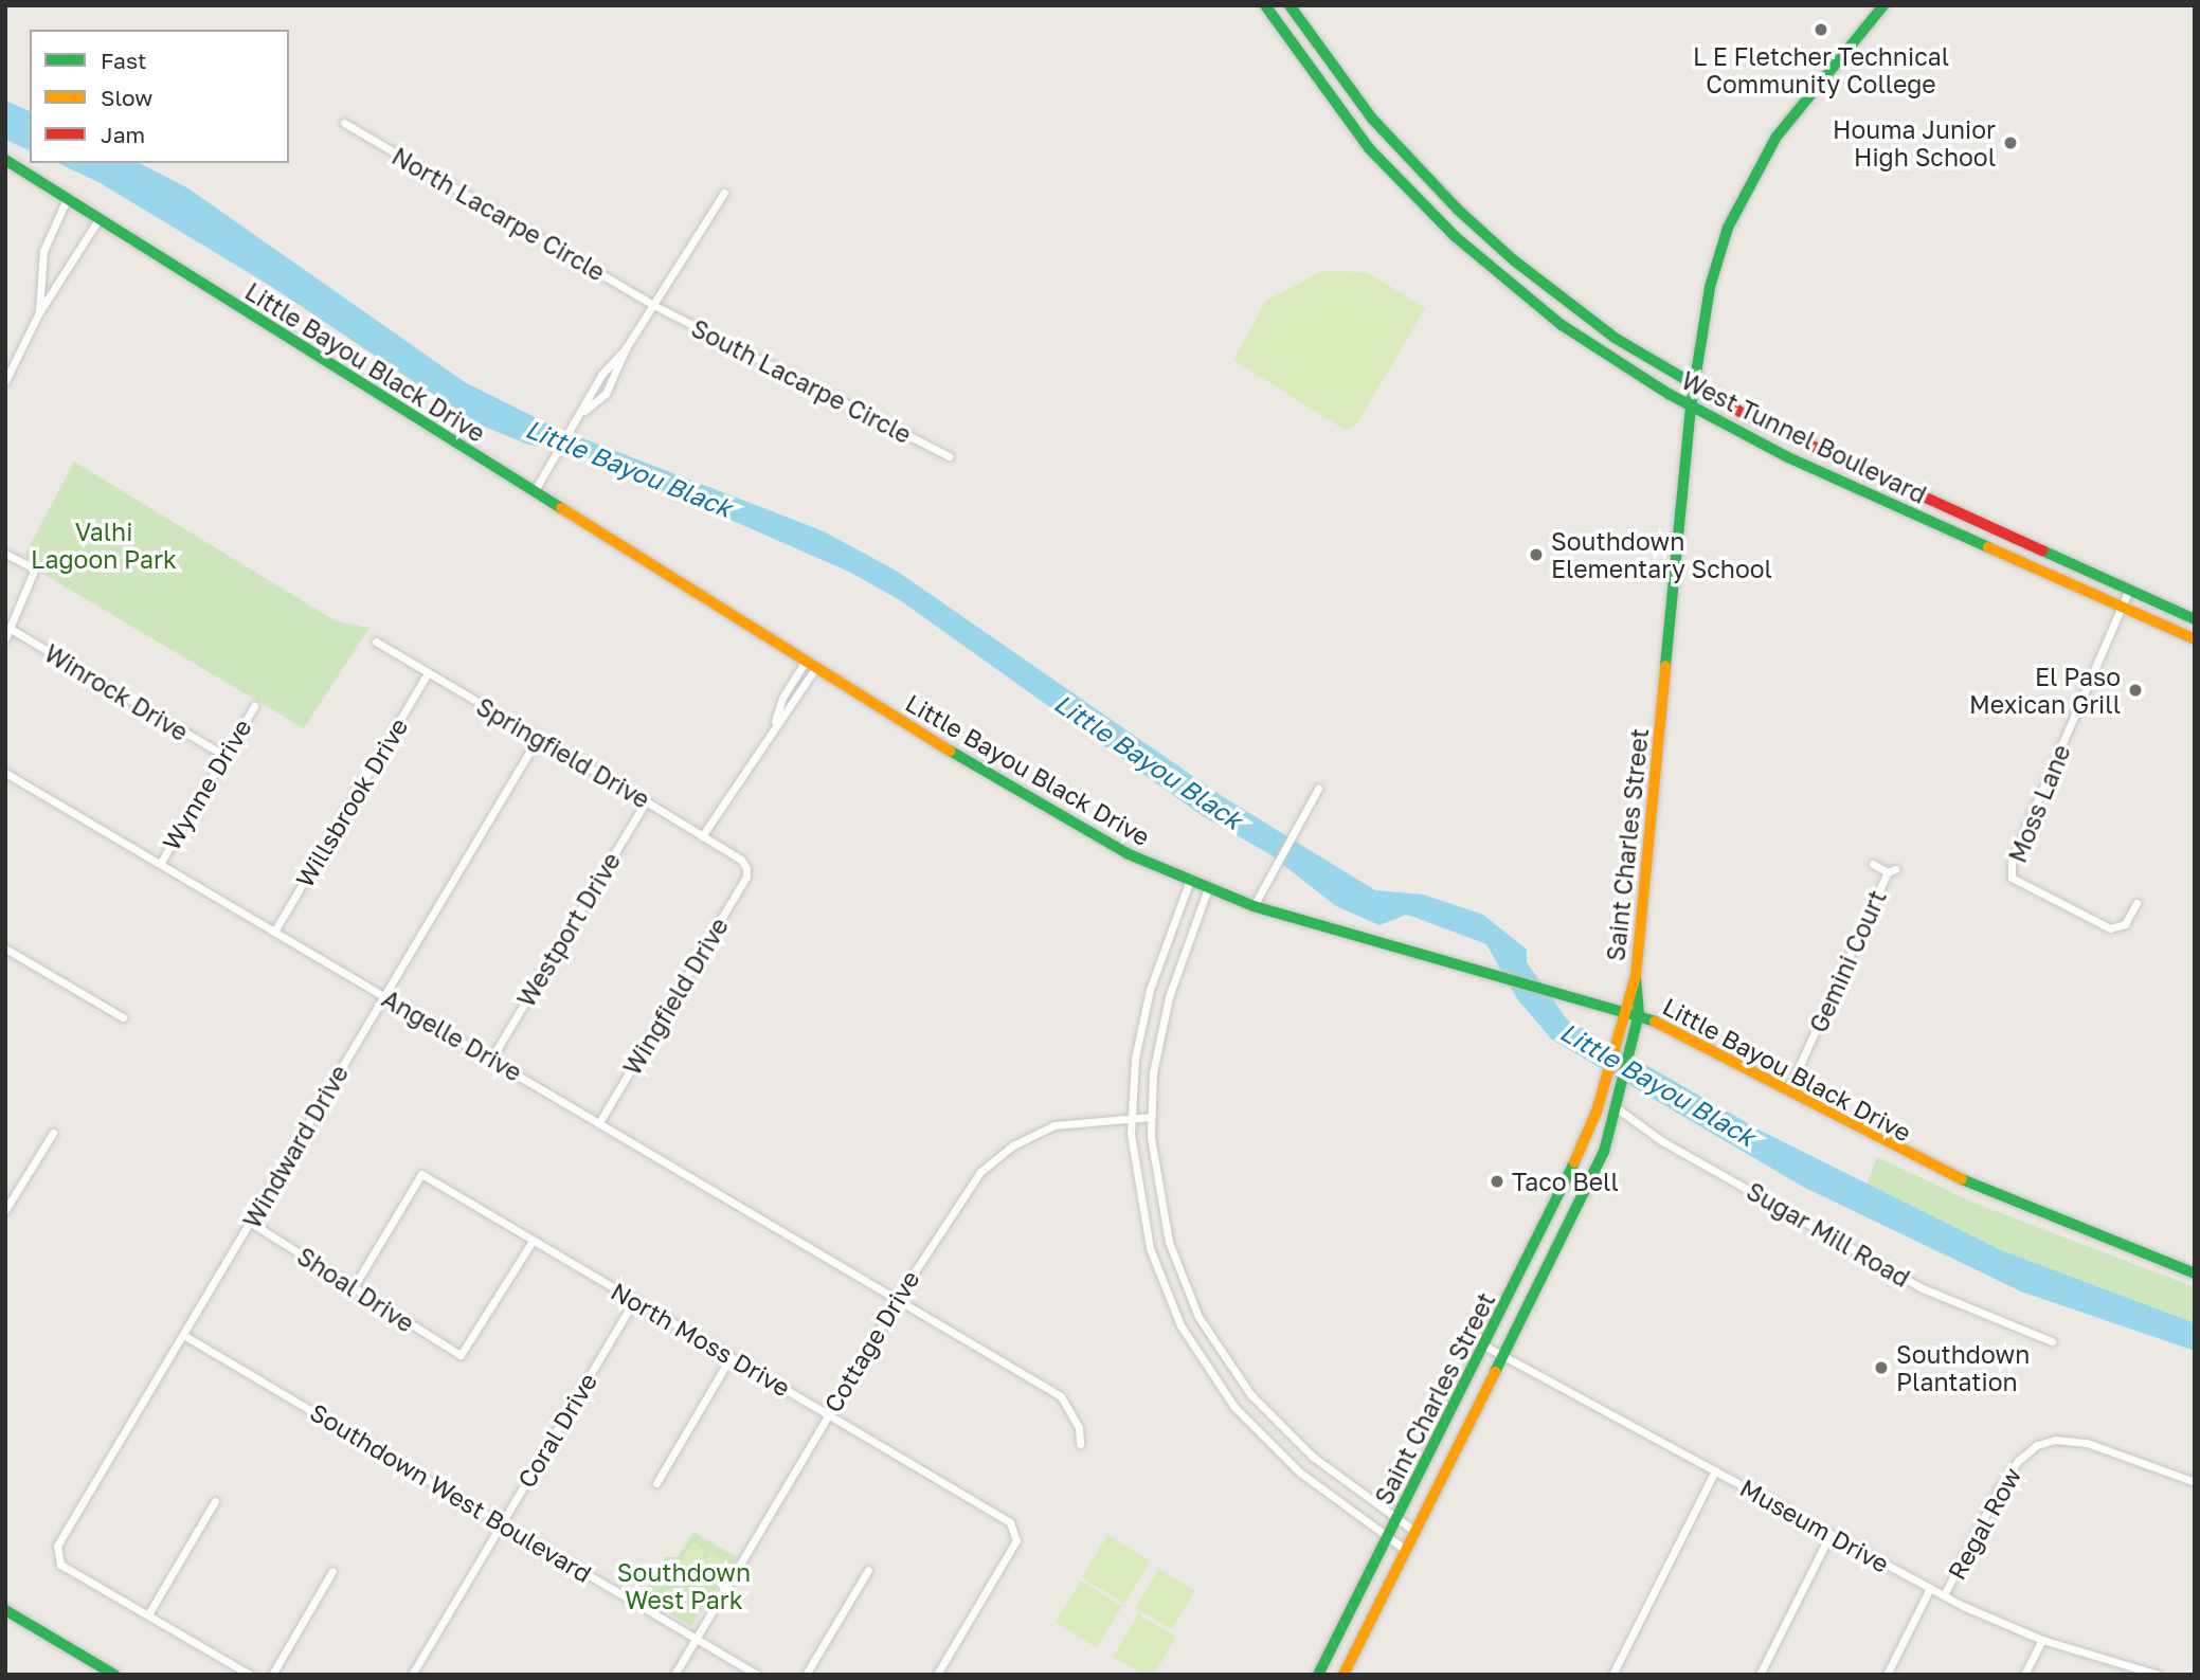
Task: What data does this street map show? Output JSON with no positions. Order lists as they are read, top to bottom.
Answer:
{
  "streets": {
    "main road": ["Little Bayou Black Drive", "West Tunnel Boulevard", "Saint Charles Street"],
    "street": [
      "North Lacarpe Circle",
      "South Lacarpe Circle",
      "Winrock Drive",
      "Springfield Drive",
      "Wynne Drive",
      "Willsbrook Drive",
      "Moss Lane",
      "Westport Drive",
      "Gemini Court",
      "Wingfield Drive",
      "Angelle Drive",
      "Windward Drive",
      "Sugar Mill Road",
      "Shoal Drive",
      "North Moss Drive",
      "Cottage Drive",
      "Coral Drive",
      "Southdown West Boulevard",
      "Regal Row",
      "Museum Drive"
    ]
  },
  "crossings": [
    ["North Lacarpe Circle", "South Lacarpe Circle"],
    ["Little Bayou Black Drive", "Saint Charles Street"],
    ["Little Bayou Black Drive", "Gemini Court"],
    ["West Tunnel Boulevard", "Moss Lane"],
    ["West Tunnel Boulevard", "Saint Charles Street"],
    ["Winrock Drive", "Wynne Drive"],
    ["Springfield Drive", "Willsbrook Drive"],
    ["Springfield Drive", "Westport Drive"],
    ["Springfield Drive", "Wingfield Drive"],
    ["Springfield Drive", "Windward Drive"],
    ["Wynne Drive", "Angelle Drive"],
    ["Willsbrook Drive", "Angelle Drive"],
    ["Saint Charles Street", "Sugar Mill Road"],
    ["Saint Charles Street", "Museum Drive"],
    ["Westport Drive", "Angelle Drive"],
    ["Wingfield Drive", "Angelle Drive"],
    ["Angelle Drive", "Windward Drive"],
    ["Angelle Drive", "Cottage Drive"],
    ["Windward Drive", "Shoal Drive"],
    ["Windward Drive", "Southdown West Boulevard"],
    ["Shoal Drive", "North Moss Drive"],
    ["North Moss Drive", "Cottage Drive"],
    ["North Moss Drive", "Coral Drive"],
    ["Cottage Drive", "Southdown West Boulevard"],
    ["Coral Drive", "Southdown West Boulevard"],
    ["Regal Row", "Museum Drive"]
  ],
  "water": ["Little Bayou Black"],
  "parks": ["Valhi Lagoon Park", "Southdown West Park"],
  "places": [
    "L E Fletcher Technical Community College",
    "Houma Junior High School",
    "Southdown Elementary School",
    "El Paso Mexican Grill",
    "Taco Bell",
    "Southdown Plantation"
  ],
  "legend": ["Fast", "Slow", "Jam"]
}
